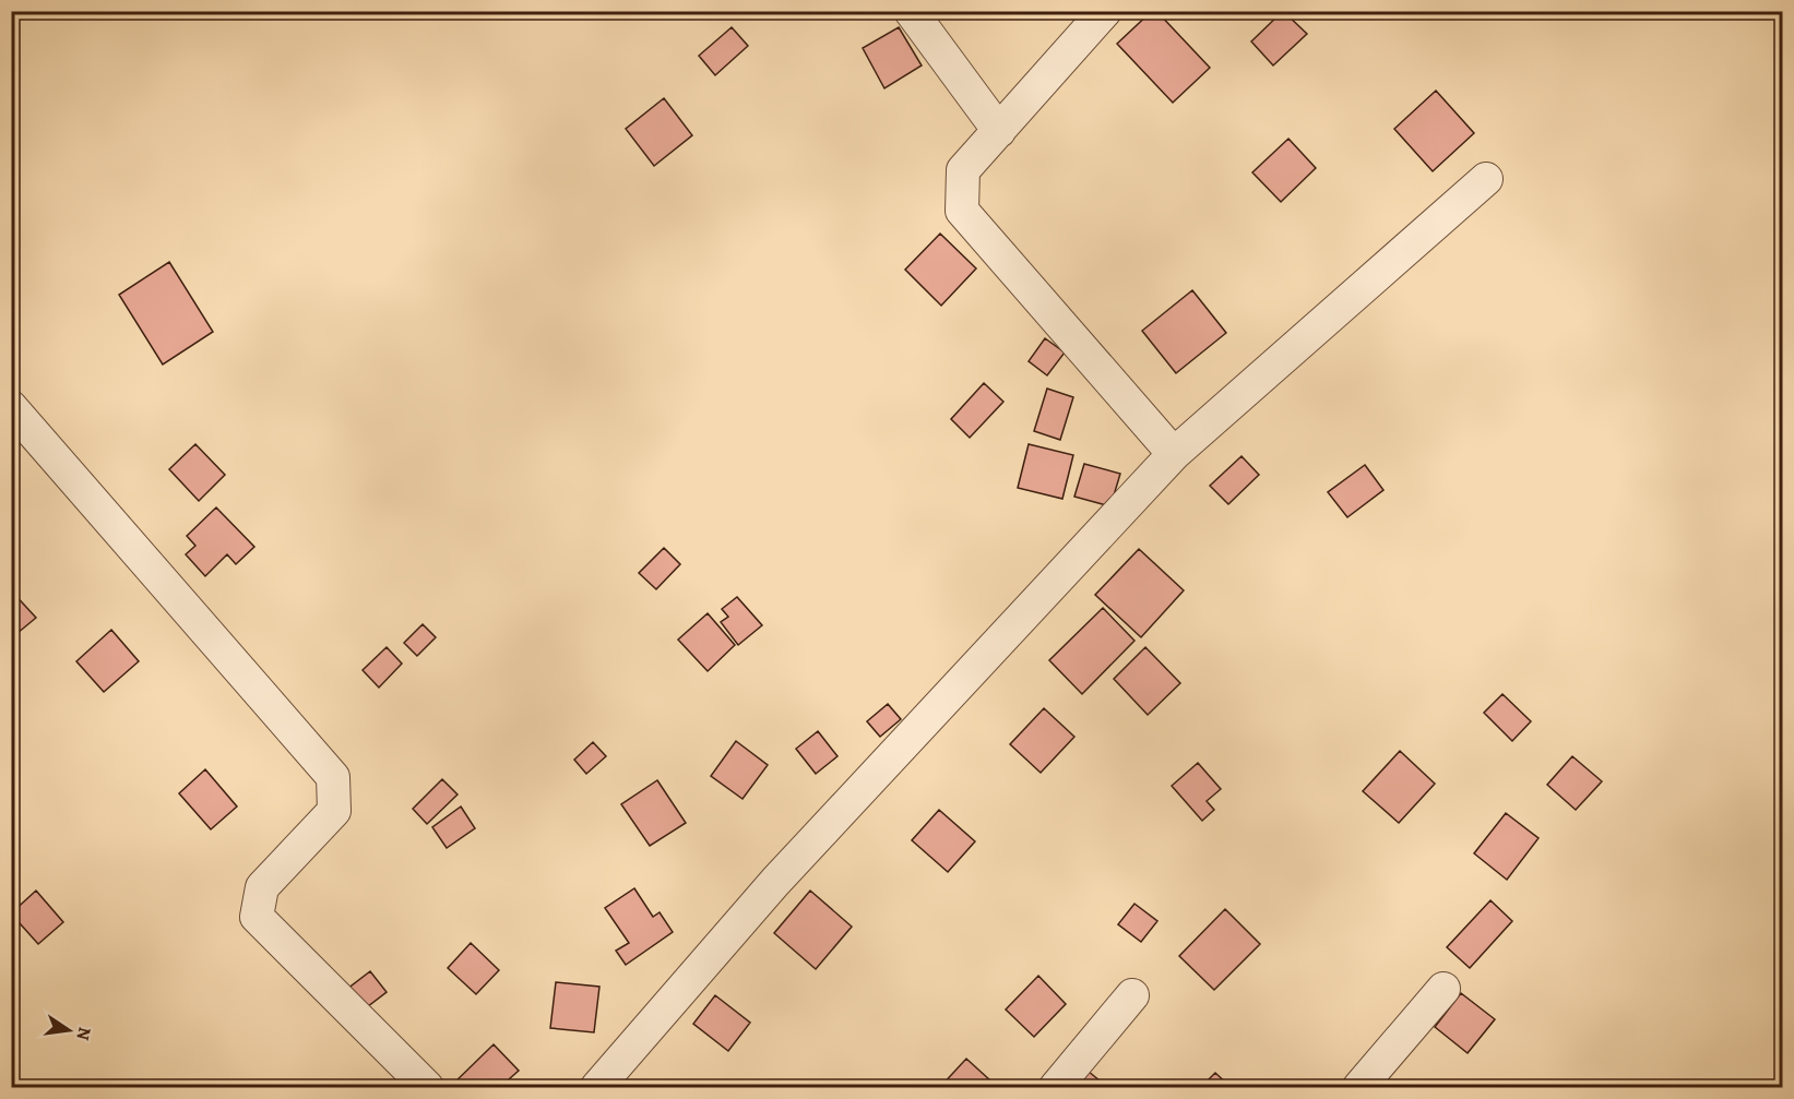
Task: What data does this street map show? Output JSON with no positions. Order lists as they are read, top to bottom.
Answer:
{
  "north": "right"
}
